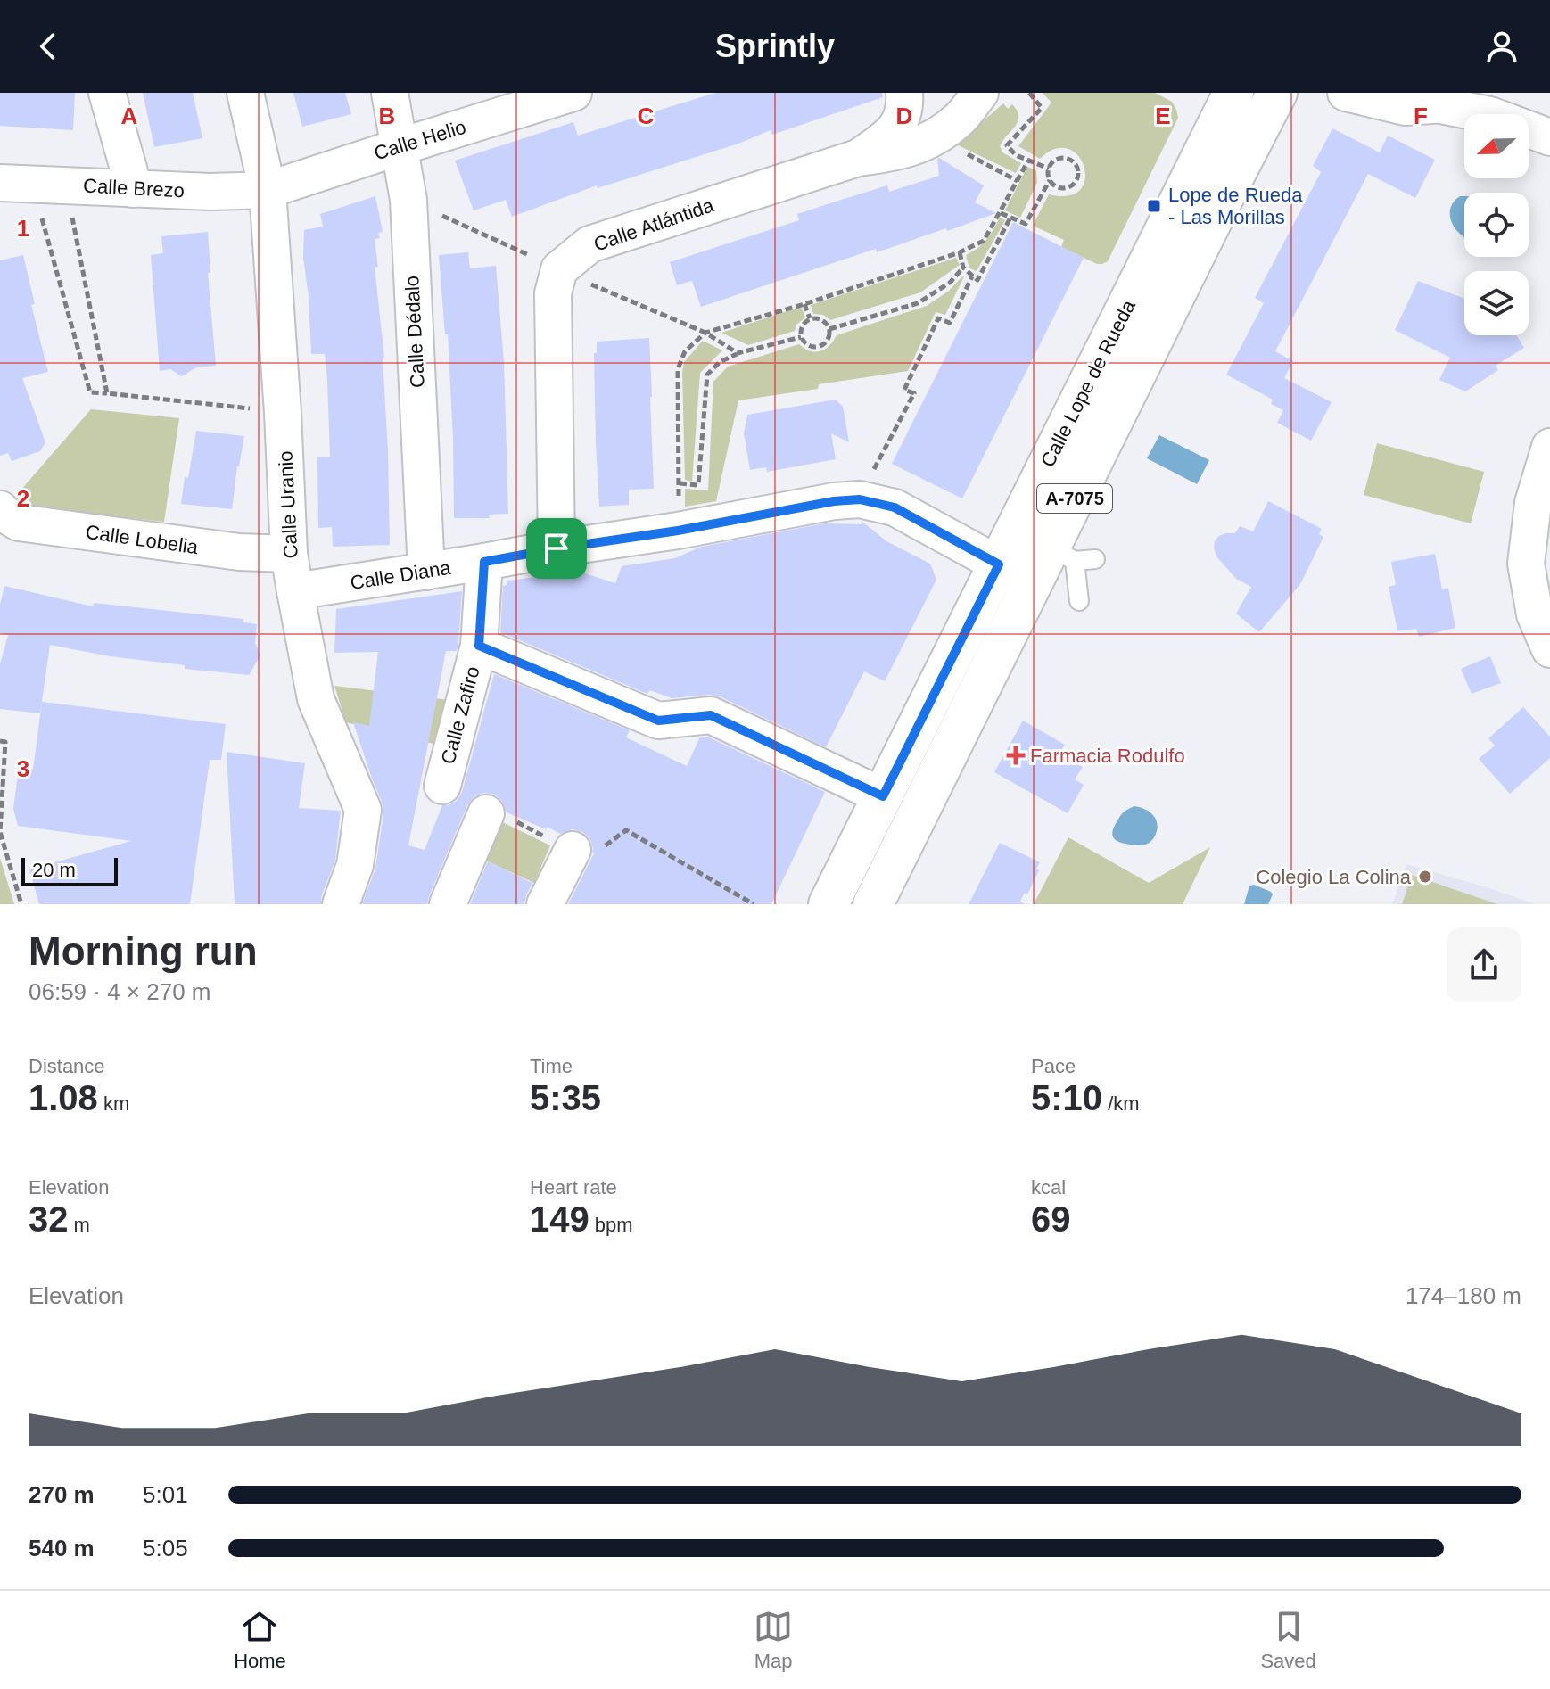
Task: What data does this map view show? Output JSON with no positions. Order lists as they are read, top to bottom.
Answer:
{
  "streets": {
    "main road": ["Calle Lope de Rueda", "A-7075"],
    "street": [
      "Calle Helio",
      "Calle Brezo",
      "Calle Atlántida",
      "Calle Dédalo",
      "Calle Uranio",
      "Calle Lobelia",
      "Calle Diana",
      "Calle Zafiro"
    ]
  },
  "crossings": [
    ["Calle Helio", "Calle Brezo"],
    ["Calle Helio", "Calle Dédalo"],
    ["Calle Helio", "Calle Uranio"],
    ["Calle Brezo", "Calle Uranio"],
    ["Calle Atlántida", "Calle Diana"],
    ["Calle Dédalo", "Calle Diana"],
    ["Calle Lope de Rueda", "Calle Diana"],
    ["Calle Lope de Rueda", "Calle Zafiro"],
    ["Calle Uranio", "Calle Lobelia"],
    ["Calle Uranio", "Calle Diana"],
    ["Calle Diana", "Calle Zafiro"]
  ],
  "places": {
    "transit": ["Lope de Rueda - Las Morillas"],
    "health": ["Farmacia Rodulfo"],
    "other": ["Colegio La Colina"]
  },
  "scale_bar": "20 m",
  "north": "left",
  "page": {
    "header": "Sprintly",
    "scale": "20 m",
    "heading": ["Morning run", "06:59 · 4 × 270 m"],
    "stats": [
      ["Distance", "1.08 km"],
      ["Time", "5:35"],
      ["Pace", "5:10 /km"],
      ["Elevation", "32 m"],
      ["Heart rate", "149 bpm"],
      ["kcal", "69"]
    ],
    "chart": ["Elevation", "174–180 m"],
    "list": [
      {
        "name": "270 m",
        "note": "5:01"
      },
      {
        "name": "540 m",
        "note": "5:05"
      }
    ],
    "tabs": ["Home", "Map", "Saved"]
  },
  "grid": {
    "columns": [
      "A",
      "B",
      "C",
      "D",
      "E",
      "F"
    ],
    "rows": ["1", "2", "3"]
  }
}
